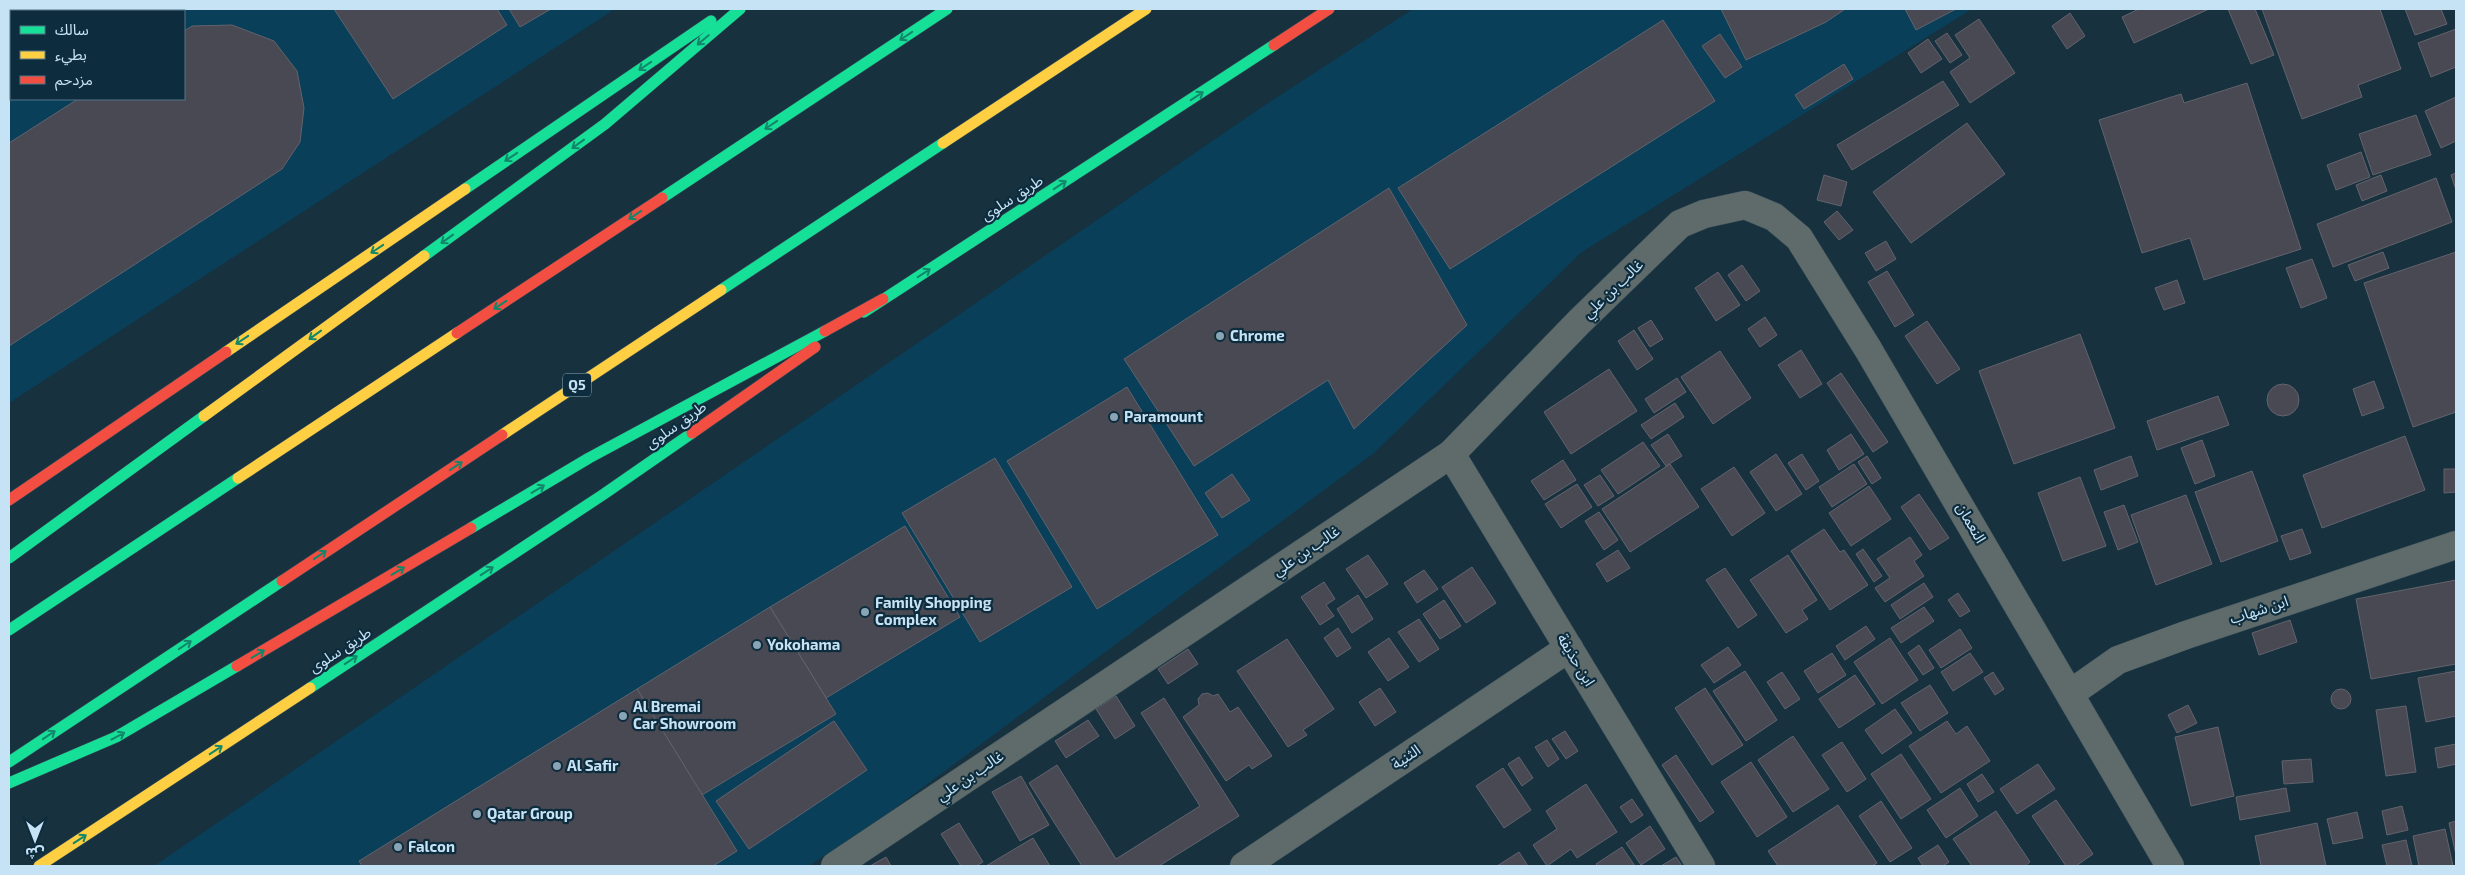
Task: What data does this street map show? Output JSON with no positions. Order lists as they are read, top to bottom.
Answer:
{
  "streets": {
    "main road": ["طريق سلوى", "Q5"],
    "street": [
      "غالب بن علي",
      "النعمان",
      "ابن شهاب",
      "ابن حذيفة",
      "الثنية"
    ]
  },
  "crossings": [
    ["غالب بن علي", "النعمان"],
    ["غالب بن علي", "ابن حذيفة"],
    ["النعمان", "ابن شهاب"],
    ["ابن حذيفة", "الثنية"]
  ],
  "places": [
    "Chrome",
    "Paramount",
    "Family Shopping Complex",
    "Yokohama",
    "Al Bremai Car Showroom",
    "Al Safir",
    "Qatar Group",
    "Falcon"
  ],
  "legend": ["سالك", "بطيء", "مزدحم"],
  "north": "bottom"
}
